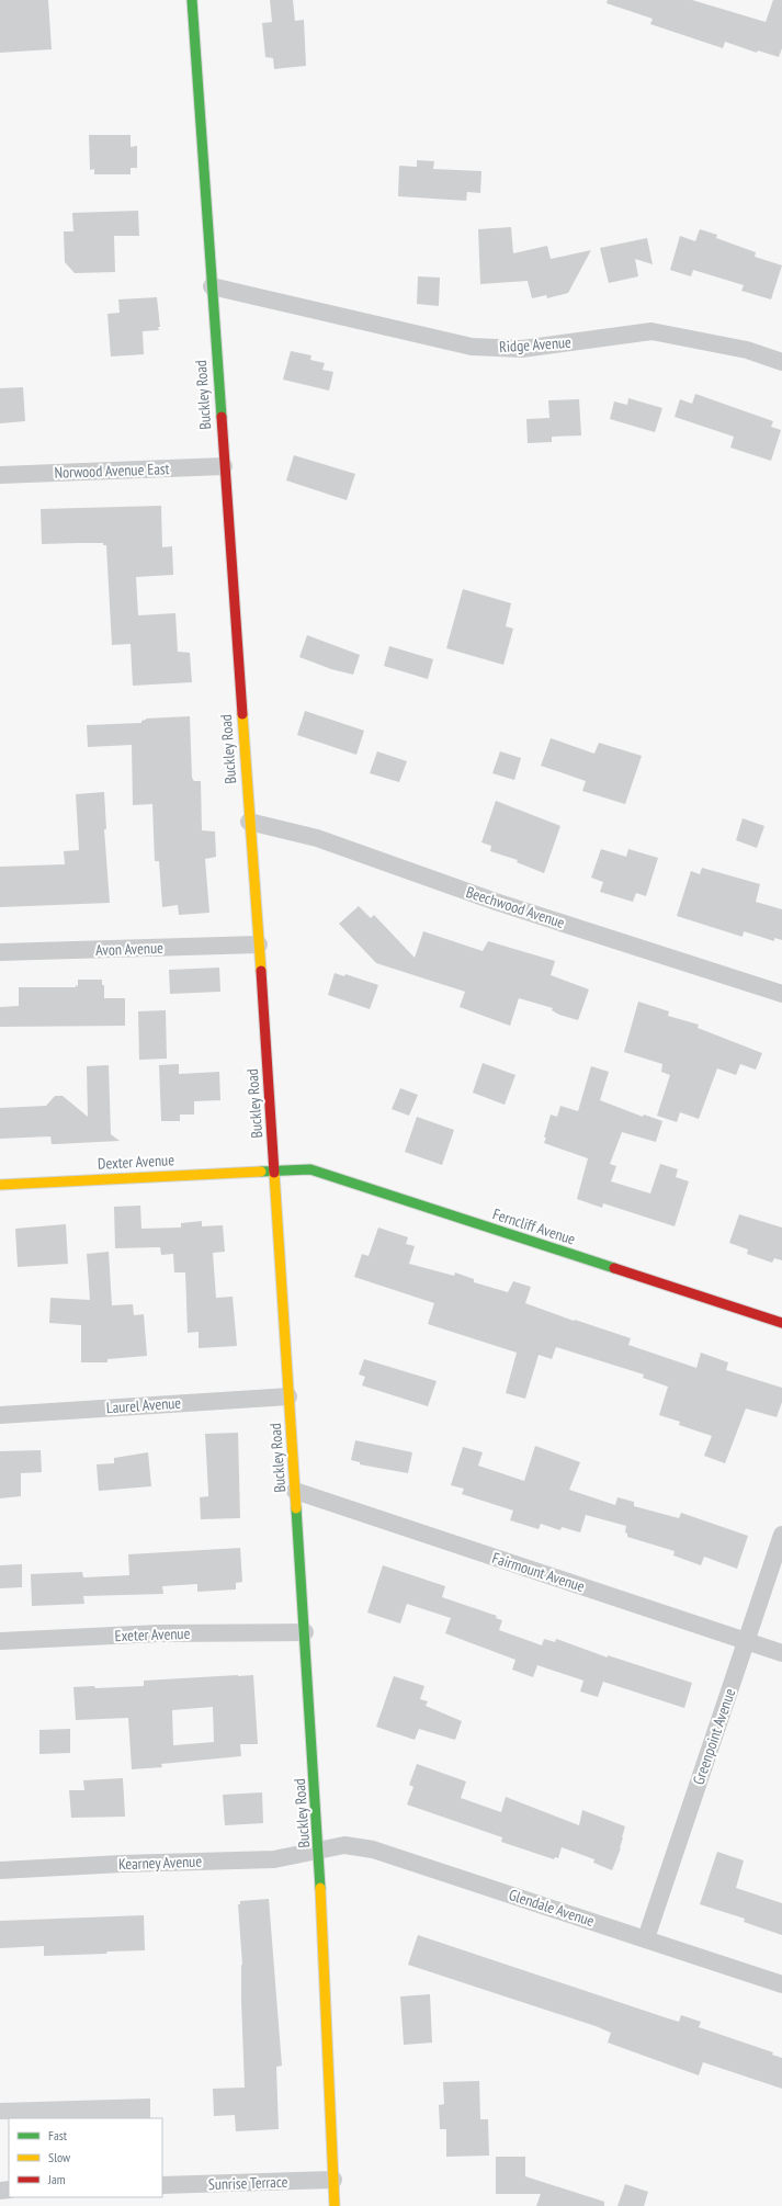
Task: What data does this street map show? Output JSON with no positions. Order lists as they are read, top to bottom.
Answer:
{
  "streets": {
    "street": [
      "Ridge Avenue",
      "Buckley Road",
      "Norwood Avenue East",
      "Beechwood Avenue",
      "Avon Avenue",
      "Dexter Avenue",
      "Ferncliff Avenue",
      "Laurel Avenue",
      "Fairmount Avenue",
      "Exeter Avenue",
      "Greenpoint Avenue",
      "Kearney Avenue",
      "Glendale Avenue",
      "Sunrise Terrace"
    ]
  },
  "crossings": [
    ["Ridge Avenue", "Buckley Road"],
    ["Buckley Road", "Norwood Avenue East"],
    ["Buckley Road", "Beechwood Avenue"],
    ["Buckley Road", "Avon Avenue"],
    ["Buckley Road", "Dexter Avenue"],
    ["Buckley Road", "Ferncliff Avenue"],
    ["Buckley Road", "Laurel Avenue"],
    ["Buckley Road", "Fairmount Avenue"],
    ["Buckley Road", "Exeter Avenue"],
    ["Buckley Road", "Kearney Avenue"],
    ["Buckley Road", "Glendale Avenue"],
    ["Buckley Road", "Sunrise Terrace"],
    ["Dexter Avenue", "Ferncliff Avenue"],
    ["Fairmount Avenue", "Greenpoint Avenue"],
    ["Greenpoint Avenue", "Glendale Avenue"],
    ["Kearney Avenue", "Glendale Avenue"]
  ],
  "legend": ["Fast", "Slow", "Jam"]
}
